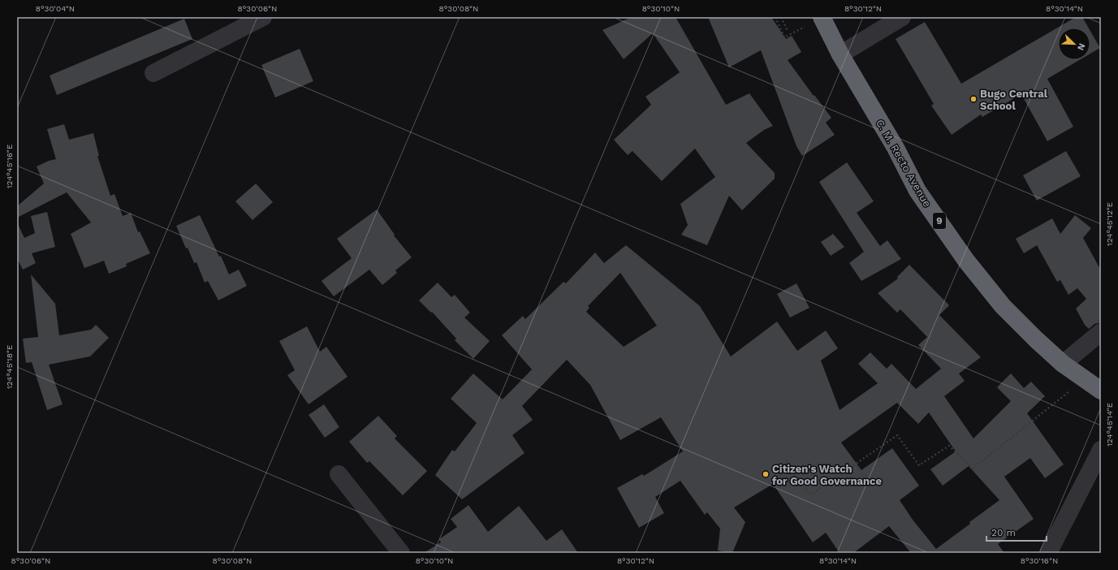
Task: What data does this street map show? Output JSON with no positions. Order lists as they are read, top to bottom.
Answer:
{
  "streets": {
    "highway": ["C. M. Recto Avenue", "9"]
  },
  "places": ["Bugo Central School", "Citizen's Watch for Good Governance"],
  "scale_bar": "20 m",
  "north": "bottom right",
  "coordinates": [
    "8°30'04\"N",
    "8°30'06\"N",
    "8°30'08\"N",
    "8°30'10\"N",
    "8°30'12\"N",
    "8°30'14\"N",
    "124°45'16\"E",
    "124°45'12\"E",
    "124°45'18\"E",
    "124°45'14\"E",
    "8°30'16\"N"
  ]
}
